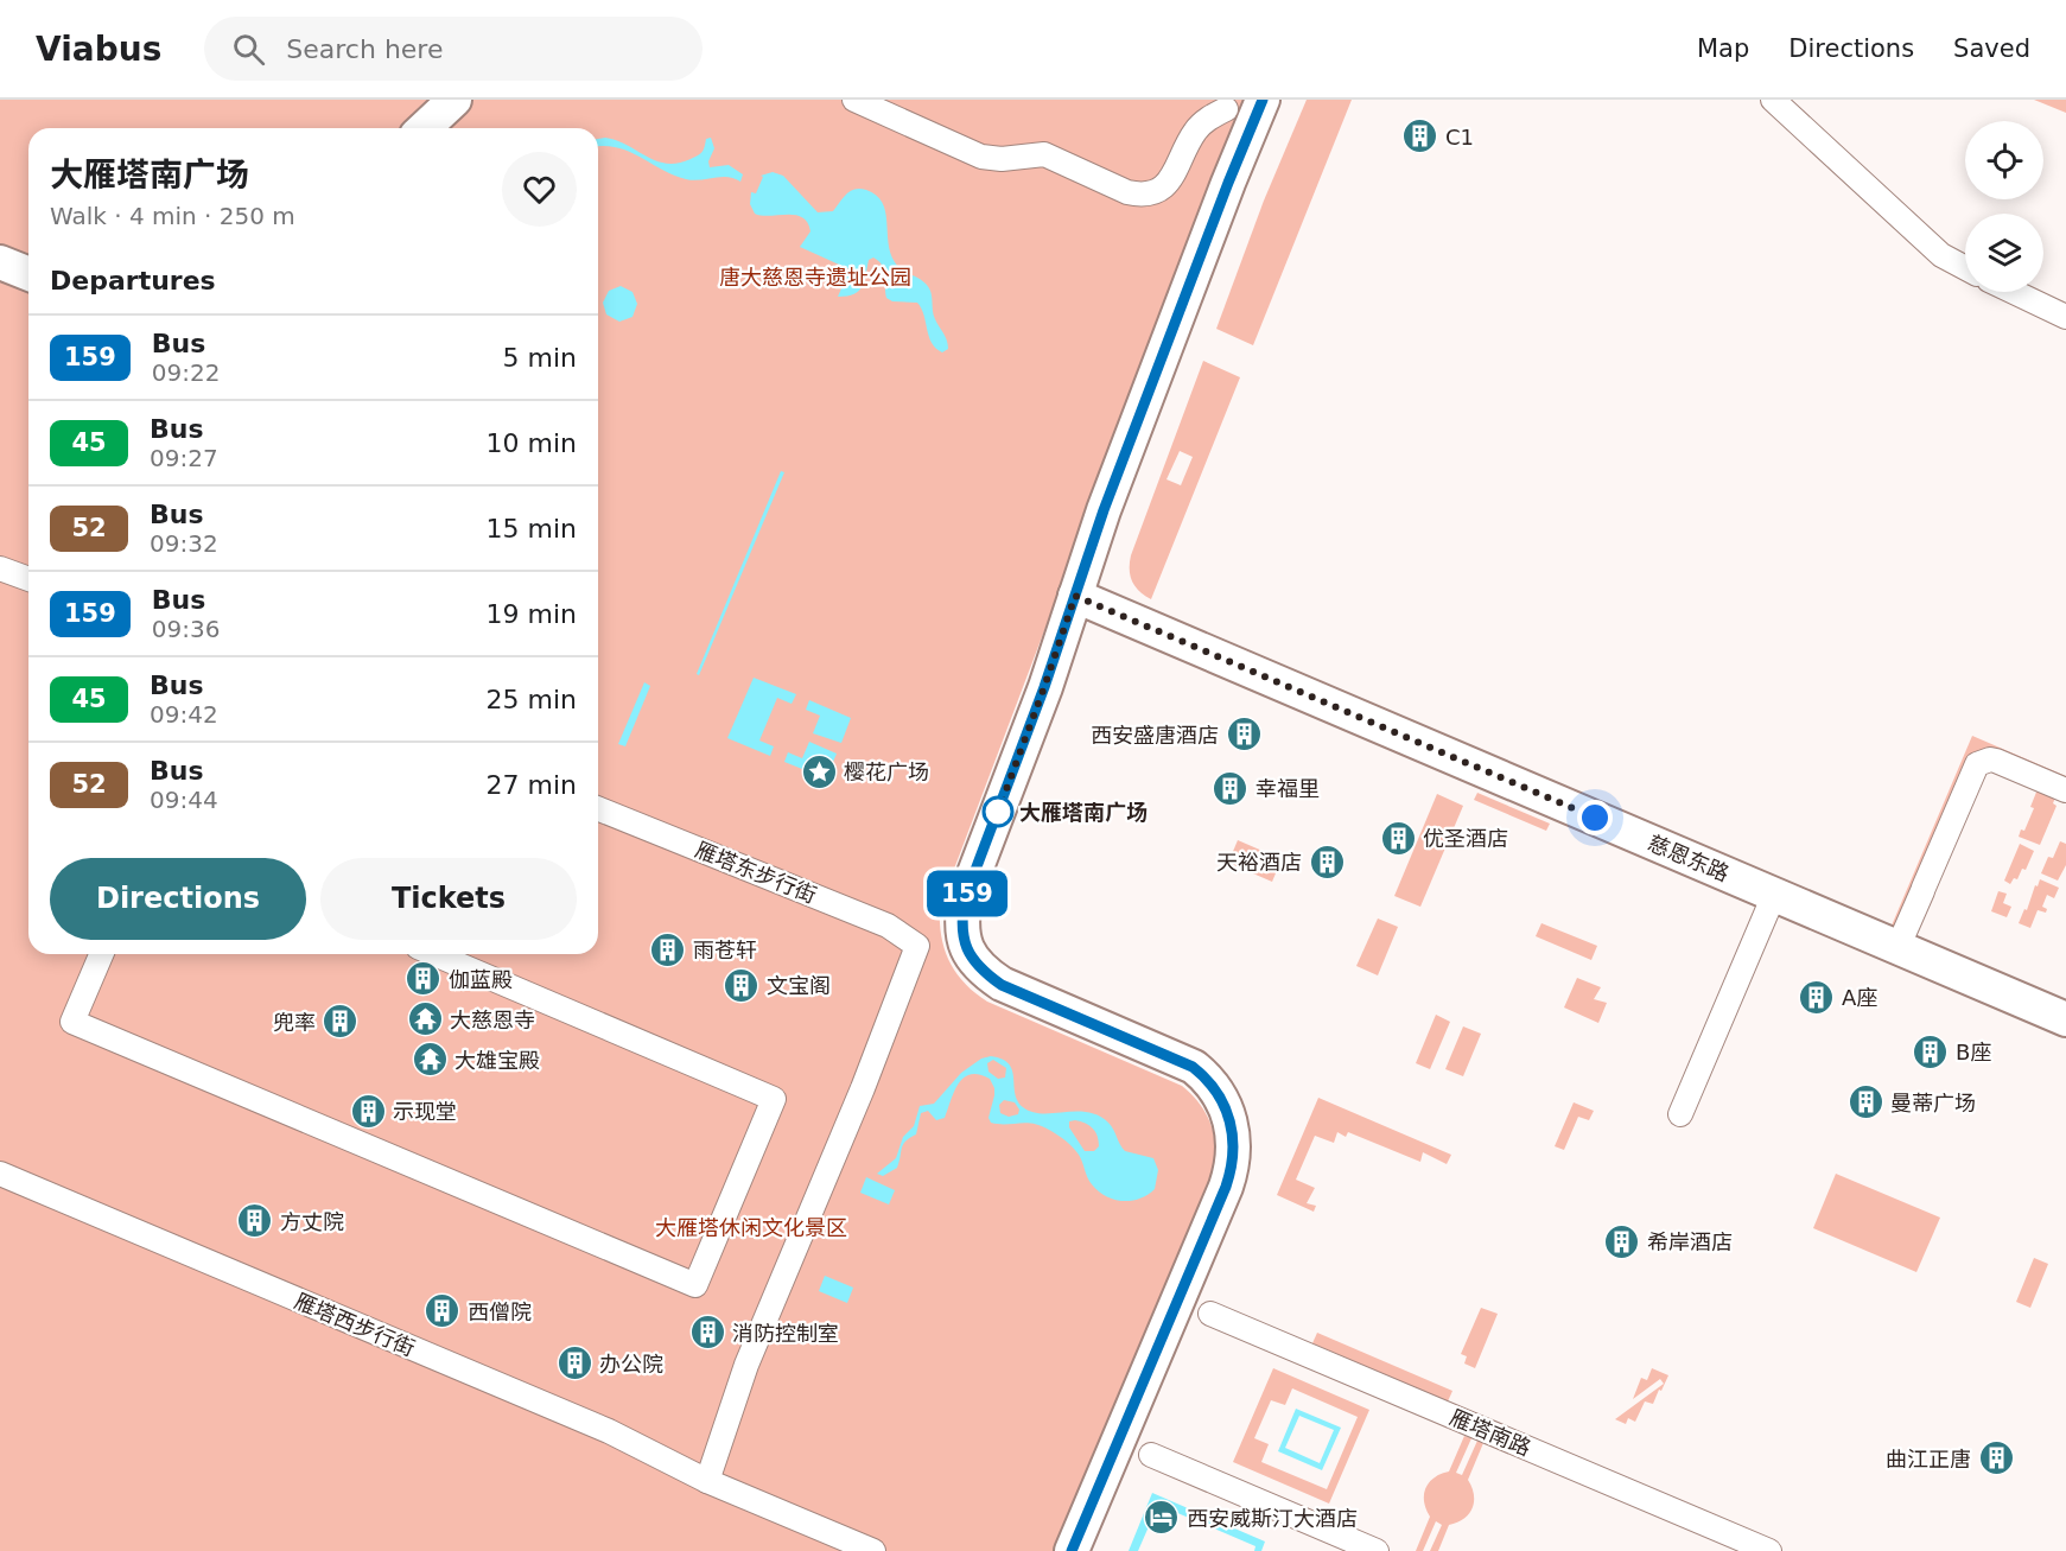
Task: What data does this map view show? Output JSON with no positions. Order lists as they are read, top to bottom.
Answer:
{
  "streets": {
    "main road": ["慈恩东路"],
    "street": ["雁塔东步行街", "雁塔西步行街", "雁塔南路"]
  },
  "crossings": [
    ["雁塔东步行街", "雁塔西步行街"]
  ],
  "parks": ["唐大慈恩寺遗址公园", "大雁塔休闲文化景区"],
  "places": {
    "building": [
      "C1",
      "西安盛唐酒店",
      "幸福里",
      "优圣酒店",
      "天裕酒店",
      "雨苍轩",
      "伽蓝殿",
      "文宝阁",
      "A座",
      "兜率",
      "B座",
      "曼蒂广场",
      "示现堂",
      "方丈院",
      "希岸酒店",
      "西僧院",
      "消防控制室",
      "办公院",
      "曲江正唐"
    ],
    "place": ["樱花广场"],
    "other": ["大雁塔南广场"],
    "temple": ["大慈恩寺", "大雄宝殿"],
    "hotel": ["西安威斯汀大酒店"]
  },
  "lines": ["bus line 159"],
  "page": {
    "header": "Viabus",
    "search": "Search here",
    "nav": ["Map", "Directions", "Saved"],
    "on_map": "159",
    "heading": [
      ["大雁塔南广场", "Walk · 4 min · 250 m"],
      "Departures"
    ],
    "list": [
      {
        "mark": "159",
        "name": "Bus",
        "note": "09:22",
        "value": "5 min"
      },
      {
        "mark": "45",
        "name": "Bus",
        "note": "09:27",
        "value": "10 min"
      },
      {
        "mark": "52",
        "name": "Bus",
        "note": "09:32",
        "value": "15 min"
      },
      {
        "mark": "159",
        "name": "Bus",
        "note": "09:36",
        "value": "19 min"
      },
      {
        "mark": "45",
        "name": "Bus",
        "note": "09:42",
        "value": "25 min"
      },
      {
        "mark": "52",
        "name": "Bus",
        "note": "09:44",
        "value": "27 min"
      }
    ],
    "buttons": ["Directions", "Tickets"]
  }
}
